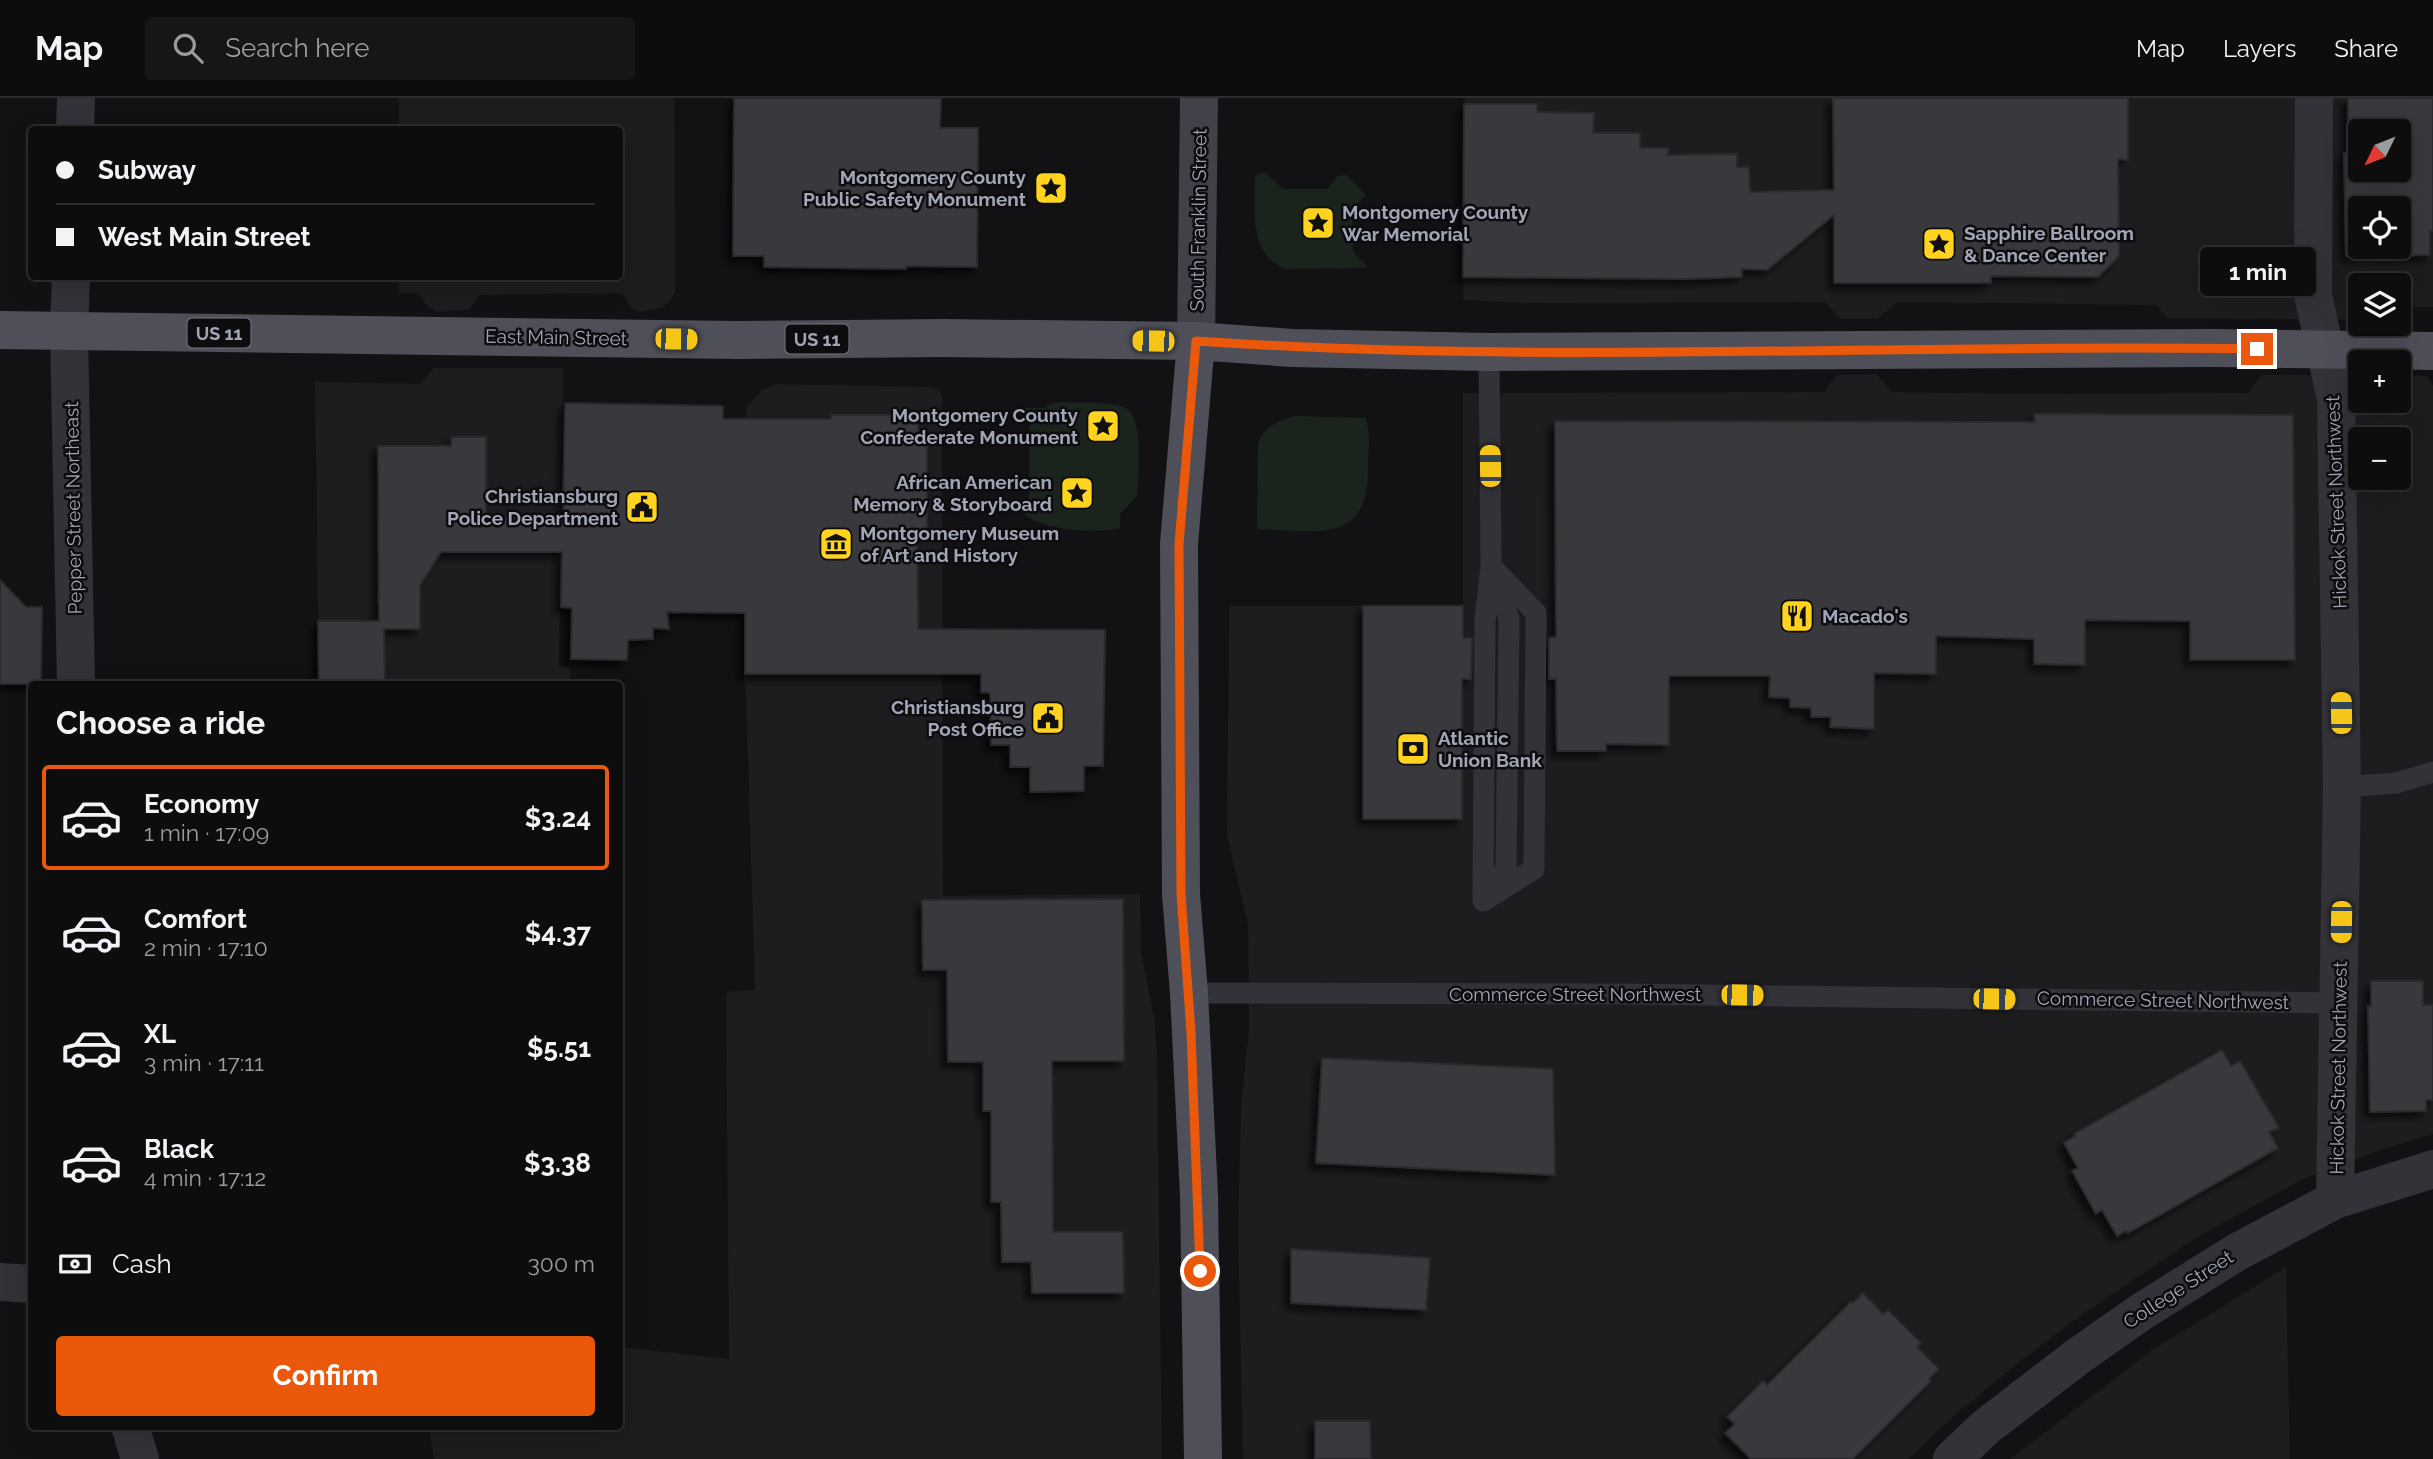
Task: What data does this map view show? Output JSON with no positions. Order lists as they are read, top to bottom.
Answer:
{
  "streets": {
    "main road": ["South Franklin Street", "US 11", "East Main Street"],
    "street": ["Hickok Street Northwest", "Pepper Street Northeast", "College Street"],
    "lane": ["Commerce Street Northwest"]
  },
  "crossings": [
    ["South Franklin Street", "US 11"],
    ["South Franklin Street", "East Main Street"],
    ["US 11", "East Main Street"],
    ["US 11", "Hickok Street Northwest"],
    ["East Main Street", "Pepper Street Northeast"],
    ["Hickok Street Northwest", "Commerce Street Northwest"],
    ["Hickok Street Northwest", "College Street"]
  ],
  "places": {
    "place": [
      "Montgomery County Public Safety Monument",
      "Montgomery County War Memorial",
      "Sapphire Ballroom & Dance Center",
      "Montgomery County Confederate Monument",
      "African American Memory & Storyboard"
    ],
    "public building": ["Christiansburg Police Department", "Christiansburg Post Office"],
    "museum": ["Montgomery Museum of Art and History"],
    "restaurant": ["Macado's"],
    "bank": ["Atlantic Union Bank"]
  },
  "north": "bottom left",
  "page": {
    "header": "Map",
    "search": "Search here",
    "nav": ["Map", "Layers", "Share"],
    "map_buttons": ["+", "−"],
    "banner": ["Subway", "West Main Street"],
    "bubble": "1 min",
    "heading": "Choose a ride",
    "list": [
      {
        "name": "Economy",
        "note": "1 min · 17:09",
        "value": "$3.24"
      },
      {
        "name": "Comfort",
        "note": "2 min · 17:10",
        "value": "$4.37"
      },
      {
        "name": "XL",
        "note": "3 min · 17:11",
        "value": "$5.51"
      },
      {
        "name": "Black",
        "note": "4 min · 17:12",
        "value": "$3.38"
      }
    ],
    "pay": ["Cash", "300 m"],
    "buttons": "Confirm"
  }
}
